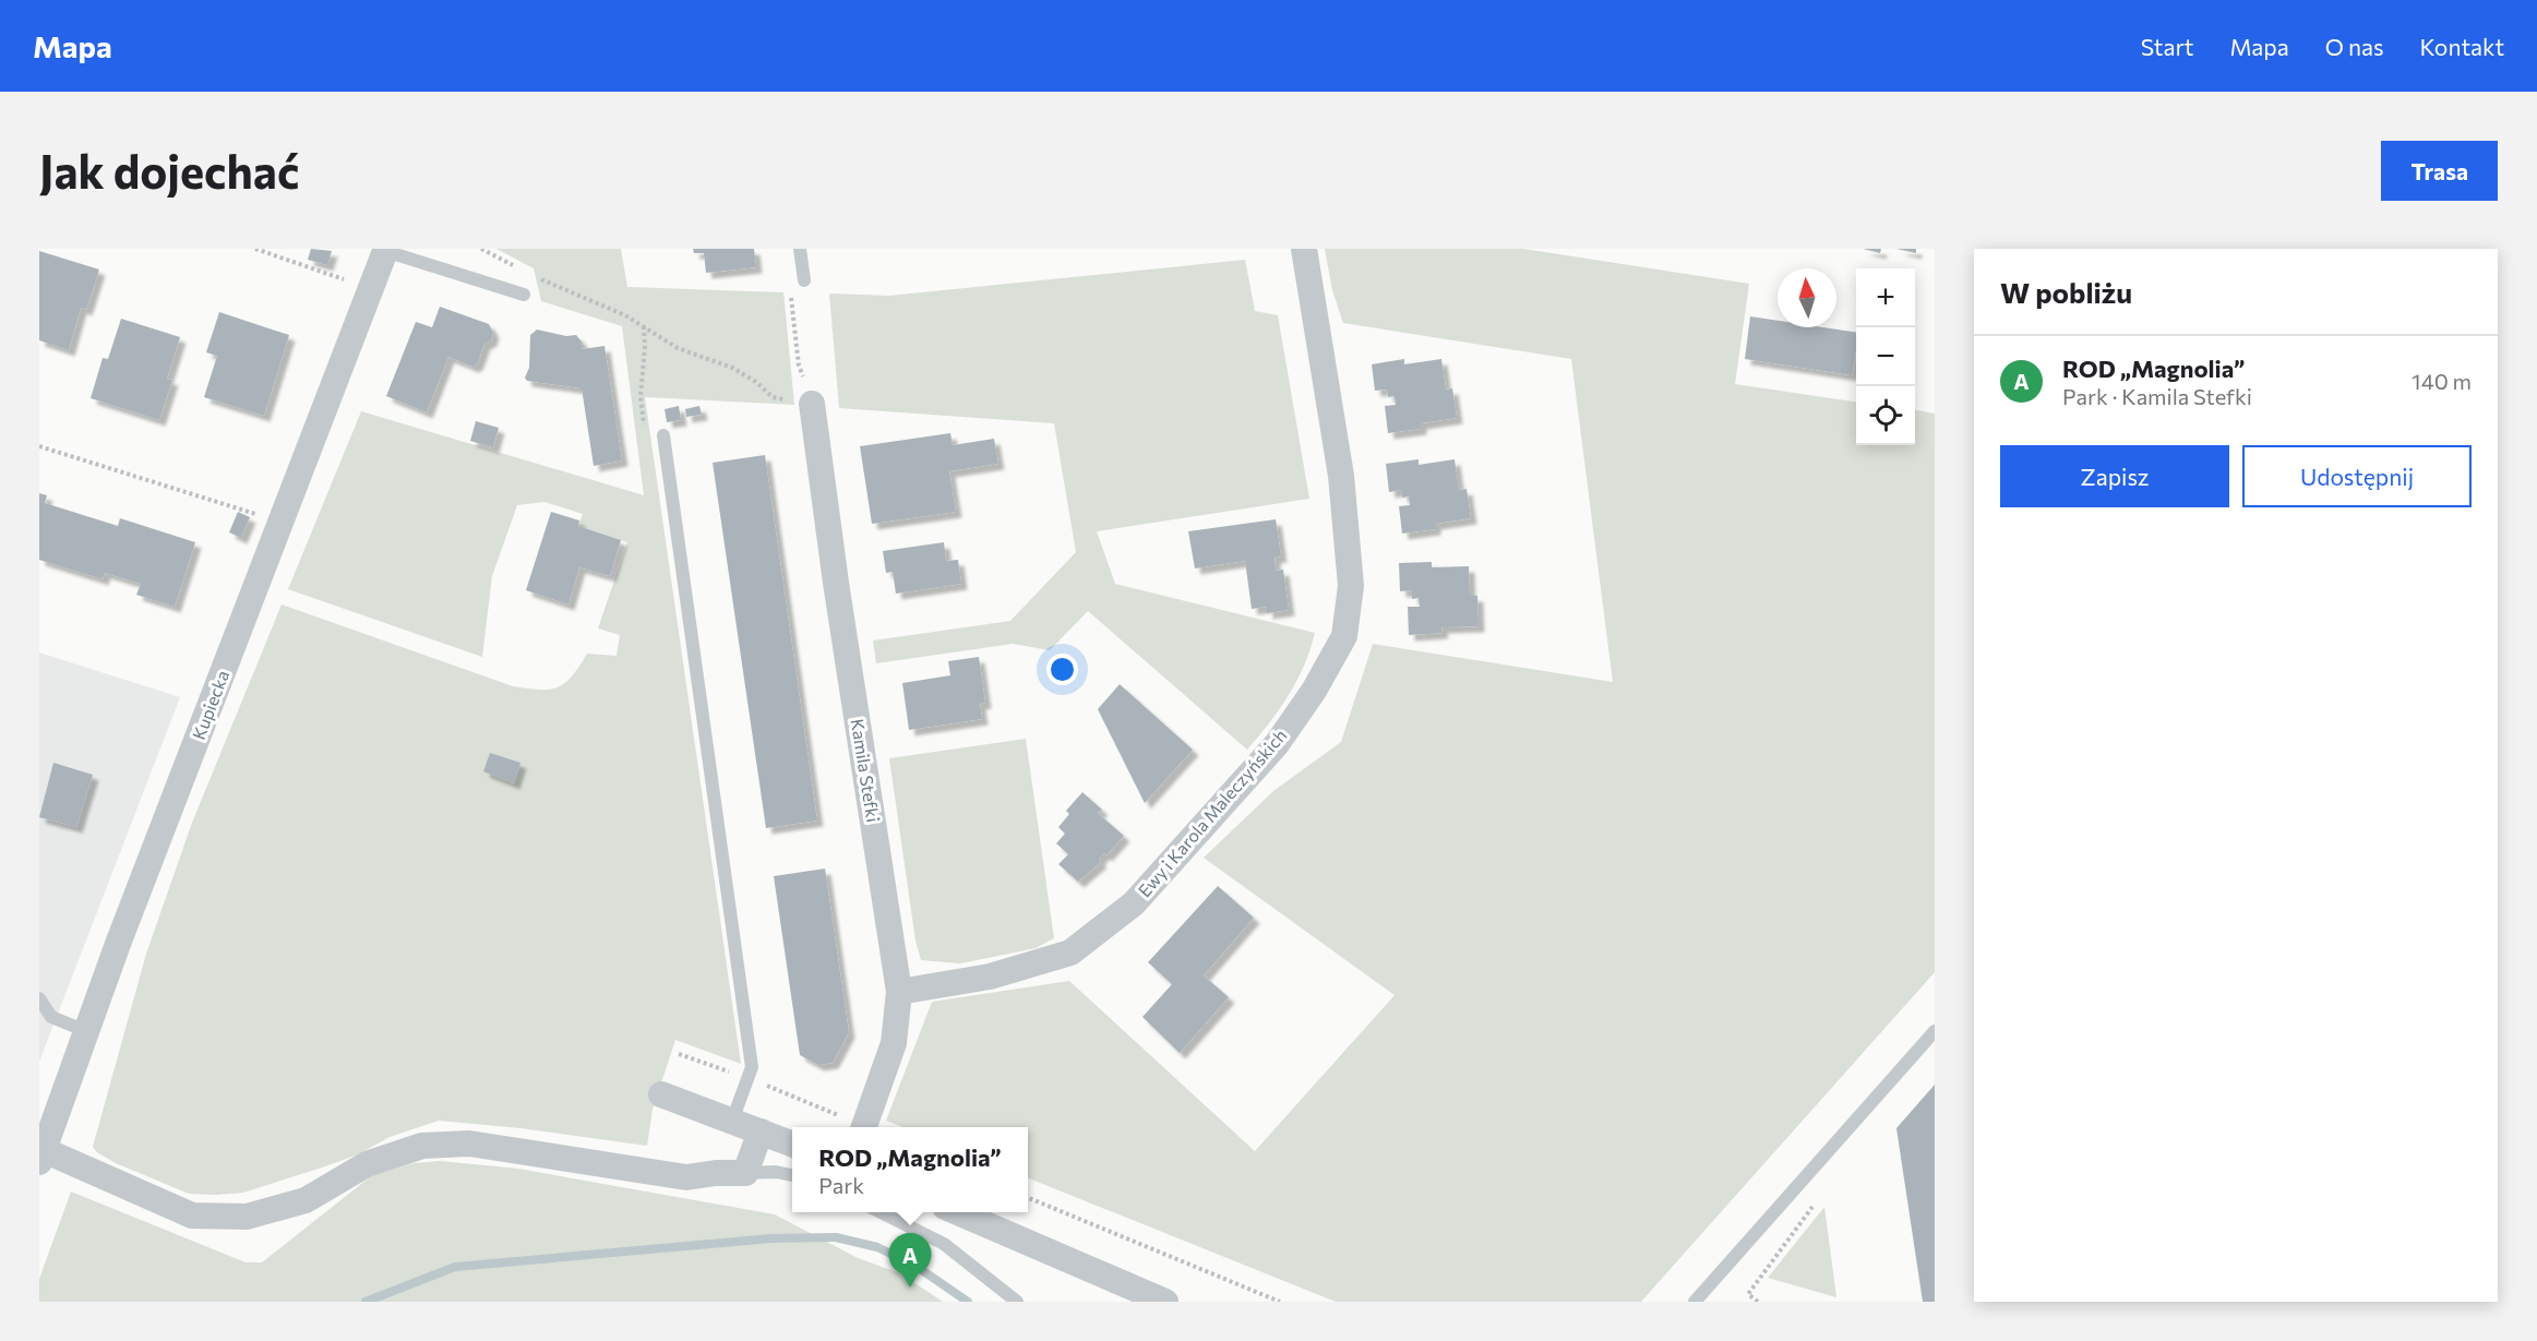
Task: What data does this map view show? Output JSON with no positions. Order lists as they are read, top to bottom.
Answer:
{
  "streets": {
    "street": ["Kupiecka", "Kamila Stefki", "Ewy i Karola Maleczyńskich"]
  },
  "crossings": [
    ["Kamila Stefki", "Ewy i Karola Maleczyńskich"]
  ],
  "north": "top",
  "page": {
    "header": "Mapa",
    "nav": [
      "Start",
      "Mapa",
      "O nas",
      "Kontakt"
    ],
    "buttons": [
      "Trasa",
      ["Zapisz", "Udostępnij"]
    ],
    "title": "Jak dojechać",
    "heading": "W pobliżu",
    "map_buttons": ["+", "−"],
    "list": [
      {
        "mark": "A",
        "name": "ROD „Magnolia”",
        "note": "Park · Kamila Stefki",
        "value": "140 m"
      }
    ],
    "popup": ["ROD „Magnolia”", "Park"],
    "pins": "A"
  }
}
